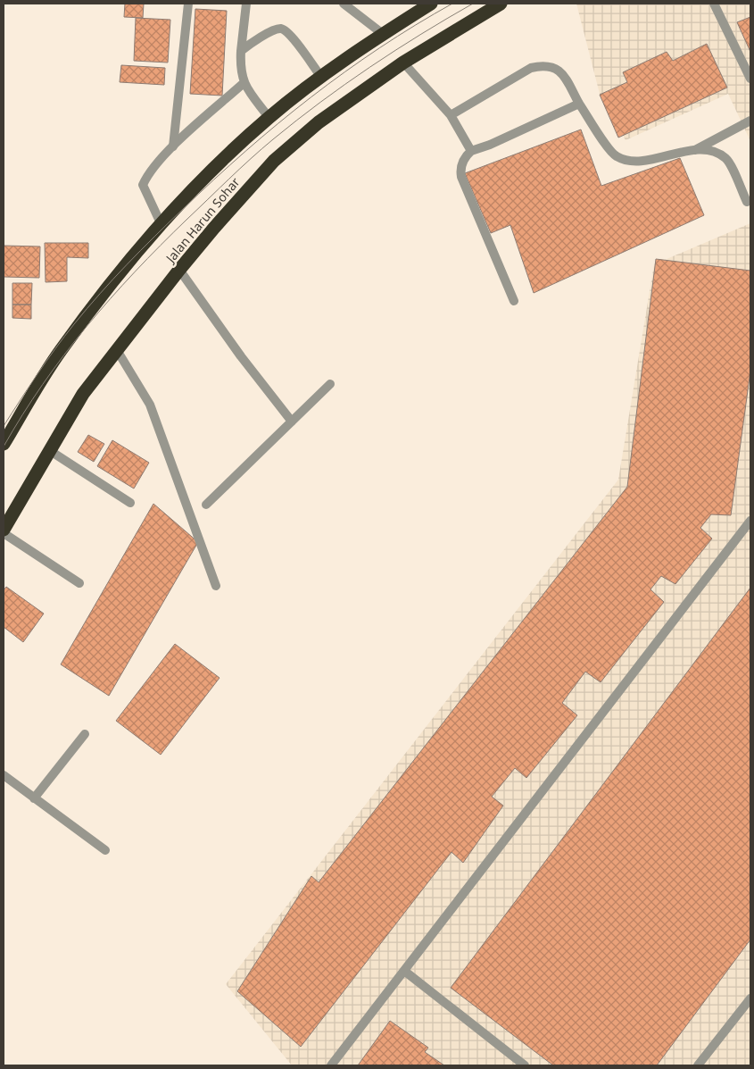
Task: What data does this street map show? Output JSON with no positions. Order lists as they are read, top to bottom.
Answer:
{
  "streets": {
    "highway": ["Jalan Harun Sohar"]
  }
}
